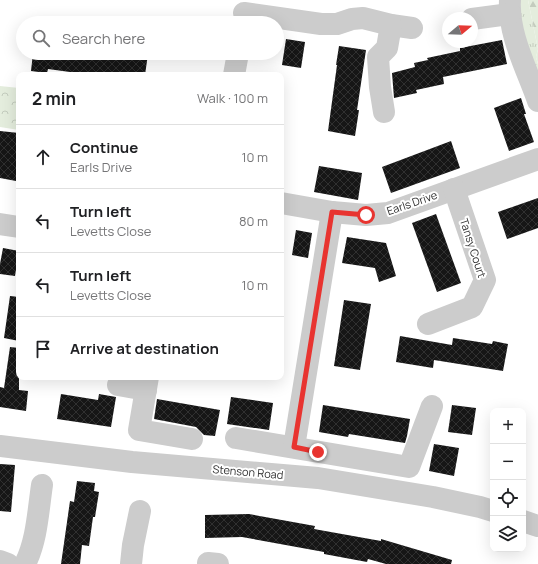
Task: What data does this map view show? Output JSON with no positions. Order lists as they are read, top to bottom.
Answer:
{
  "streets": {
    "street": ["Earls Drive", "Tansy Court", "Stenson Road"]
  },
  "crossings": [
    ["Earls Drive", "Tansy Court"]
  ],
  "north": "right",
  "page": {
    "search": "Search here",
    "heading": ["2 min", "Walk · 100 m"],
    "list": [
      ["Continue", "Earls Drive", "10 m"],
      ["Turn left", "Levetts Close", "80 m"],
      ["Turn left", "Levetts Close", "10 m"],
      "Arrive at destination"
    ],
    "map_buttons": ["+", "−"]
  }
}
